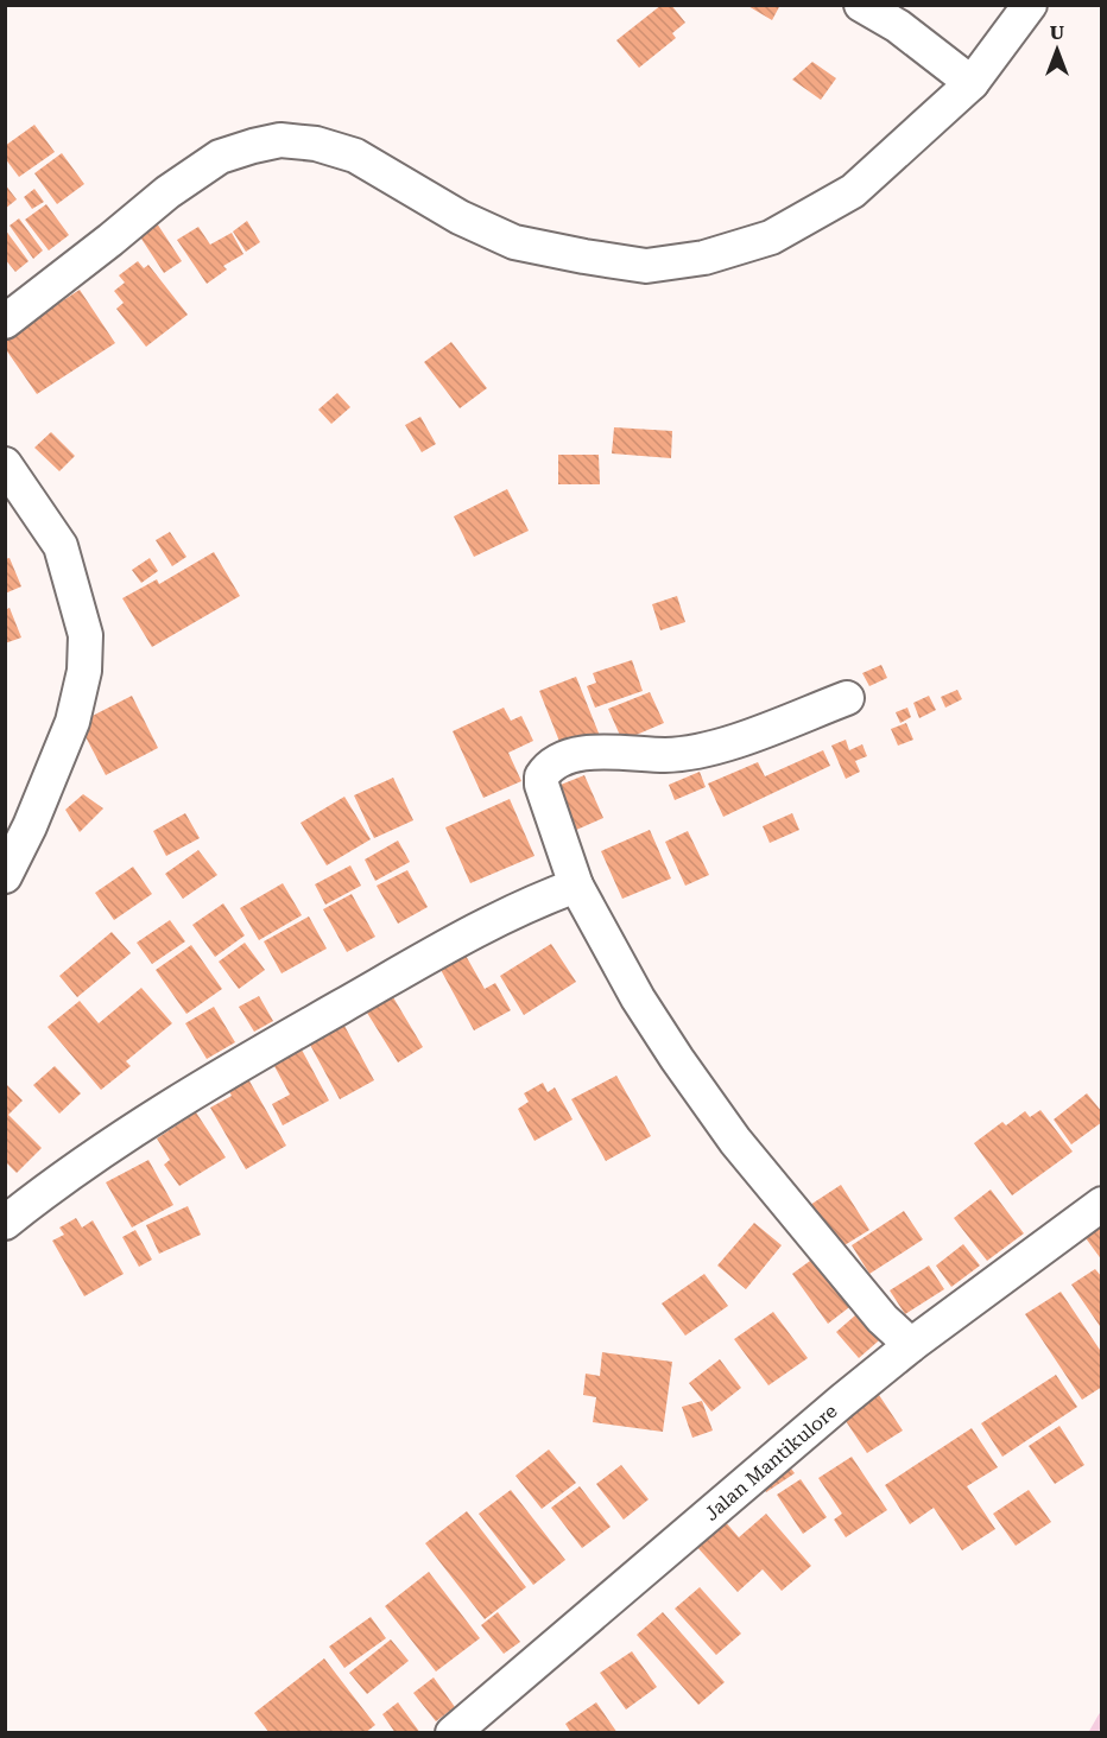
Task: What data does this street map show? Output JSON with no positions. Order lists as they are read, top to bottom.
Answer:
{
  "streets": {
    "street": ["Jalan Mantikulore"]
  },
  "north": "top"
}
